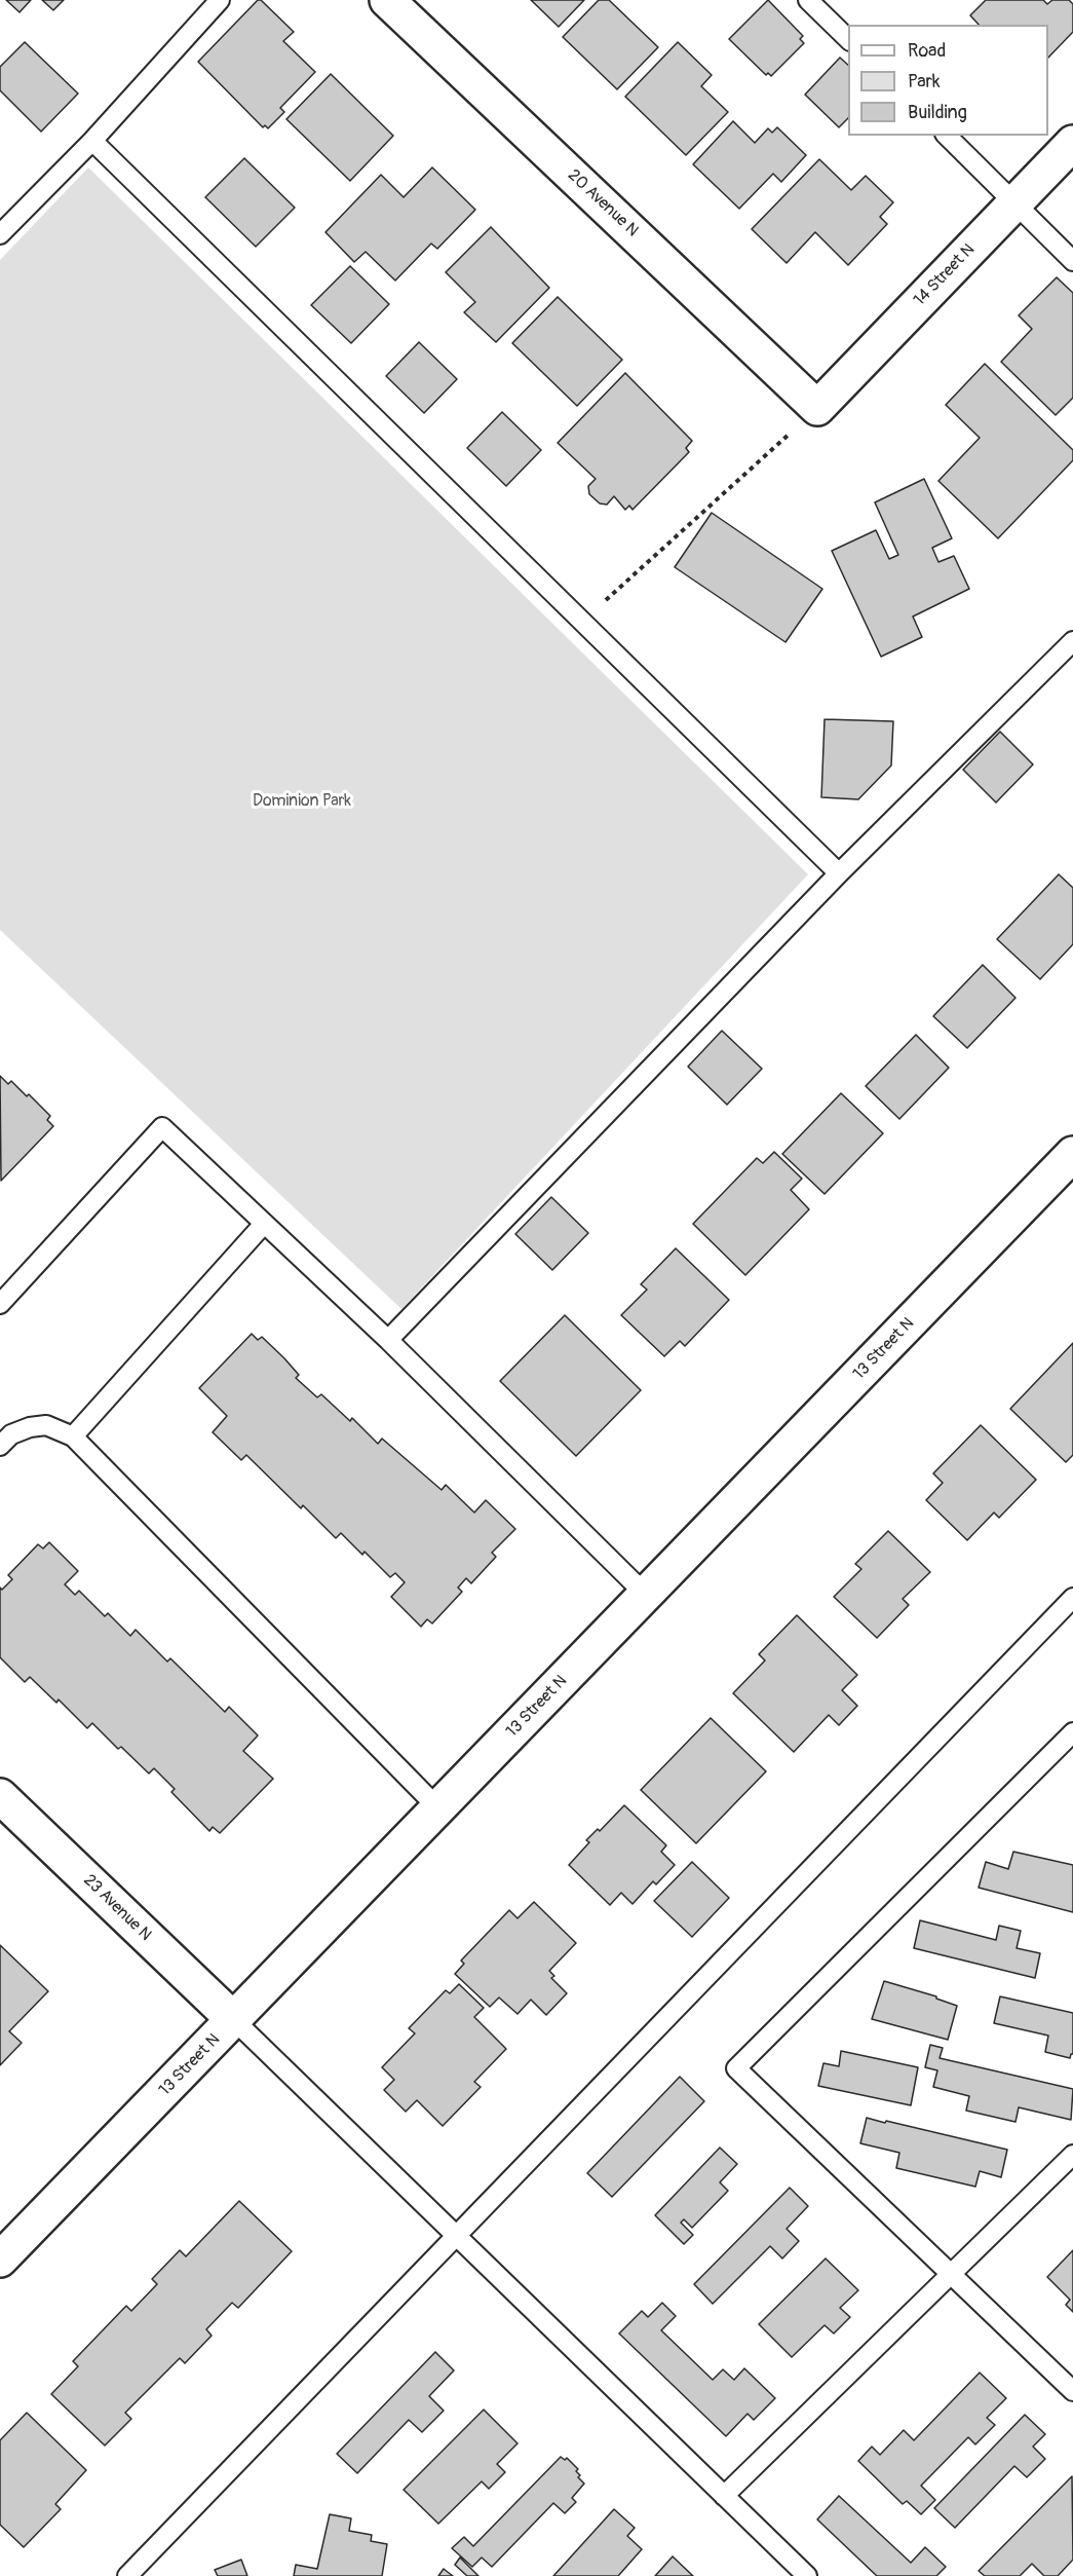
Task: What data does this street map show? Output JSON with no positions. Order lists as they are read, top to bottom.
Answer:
{
  "streets": {
    "street": [
      "20 Avenue N",
      "14 Street N",
      "13 Street N",
      "23 Avenue N"
    ]
  },
  "crossings": [
    ["20 Avenue N", "14 Street N"],
    ["13 Street N", "23 Avenue N"]
  ],
  "parks": ["Dominion Park"],
  "legend": ["Road", "Park", "Building"]
}
